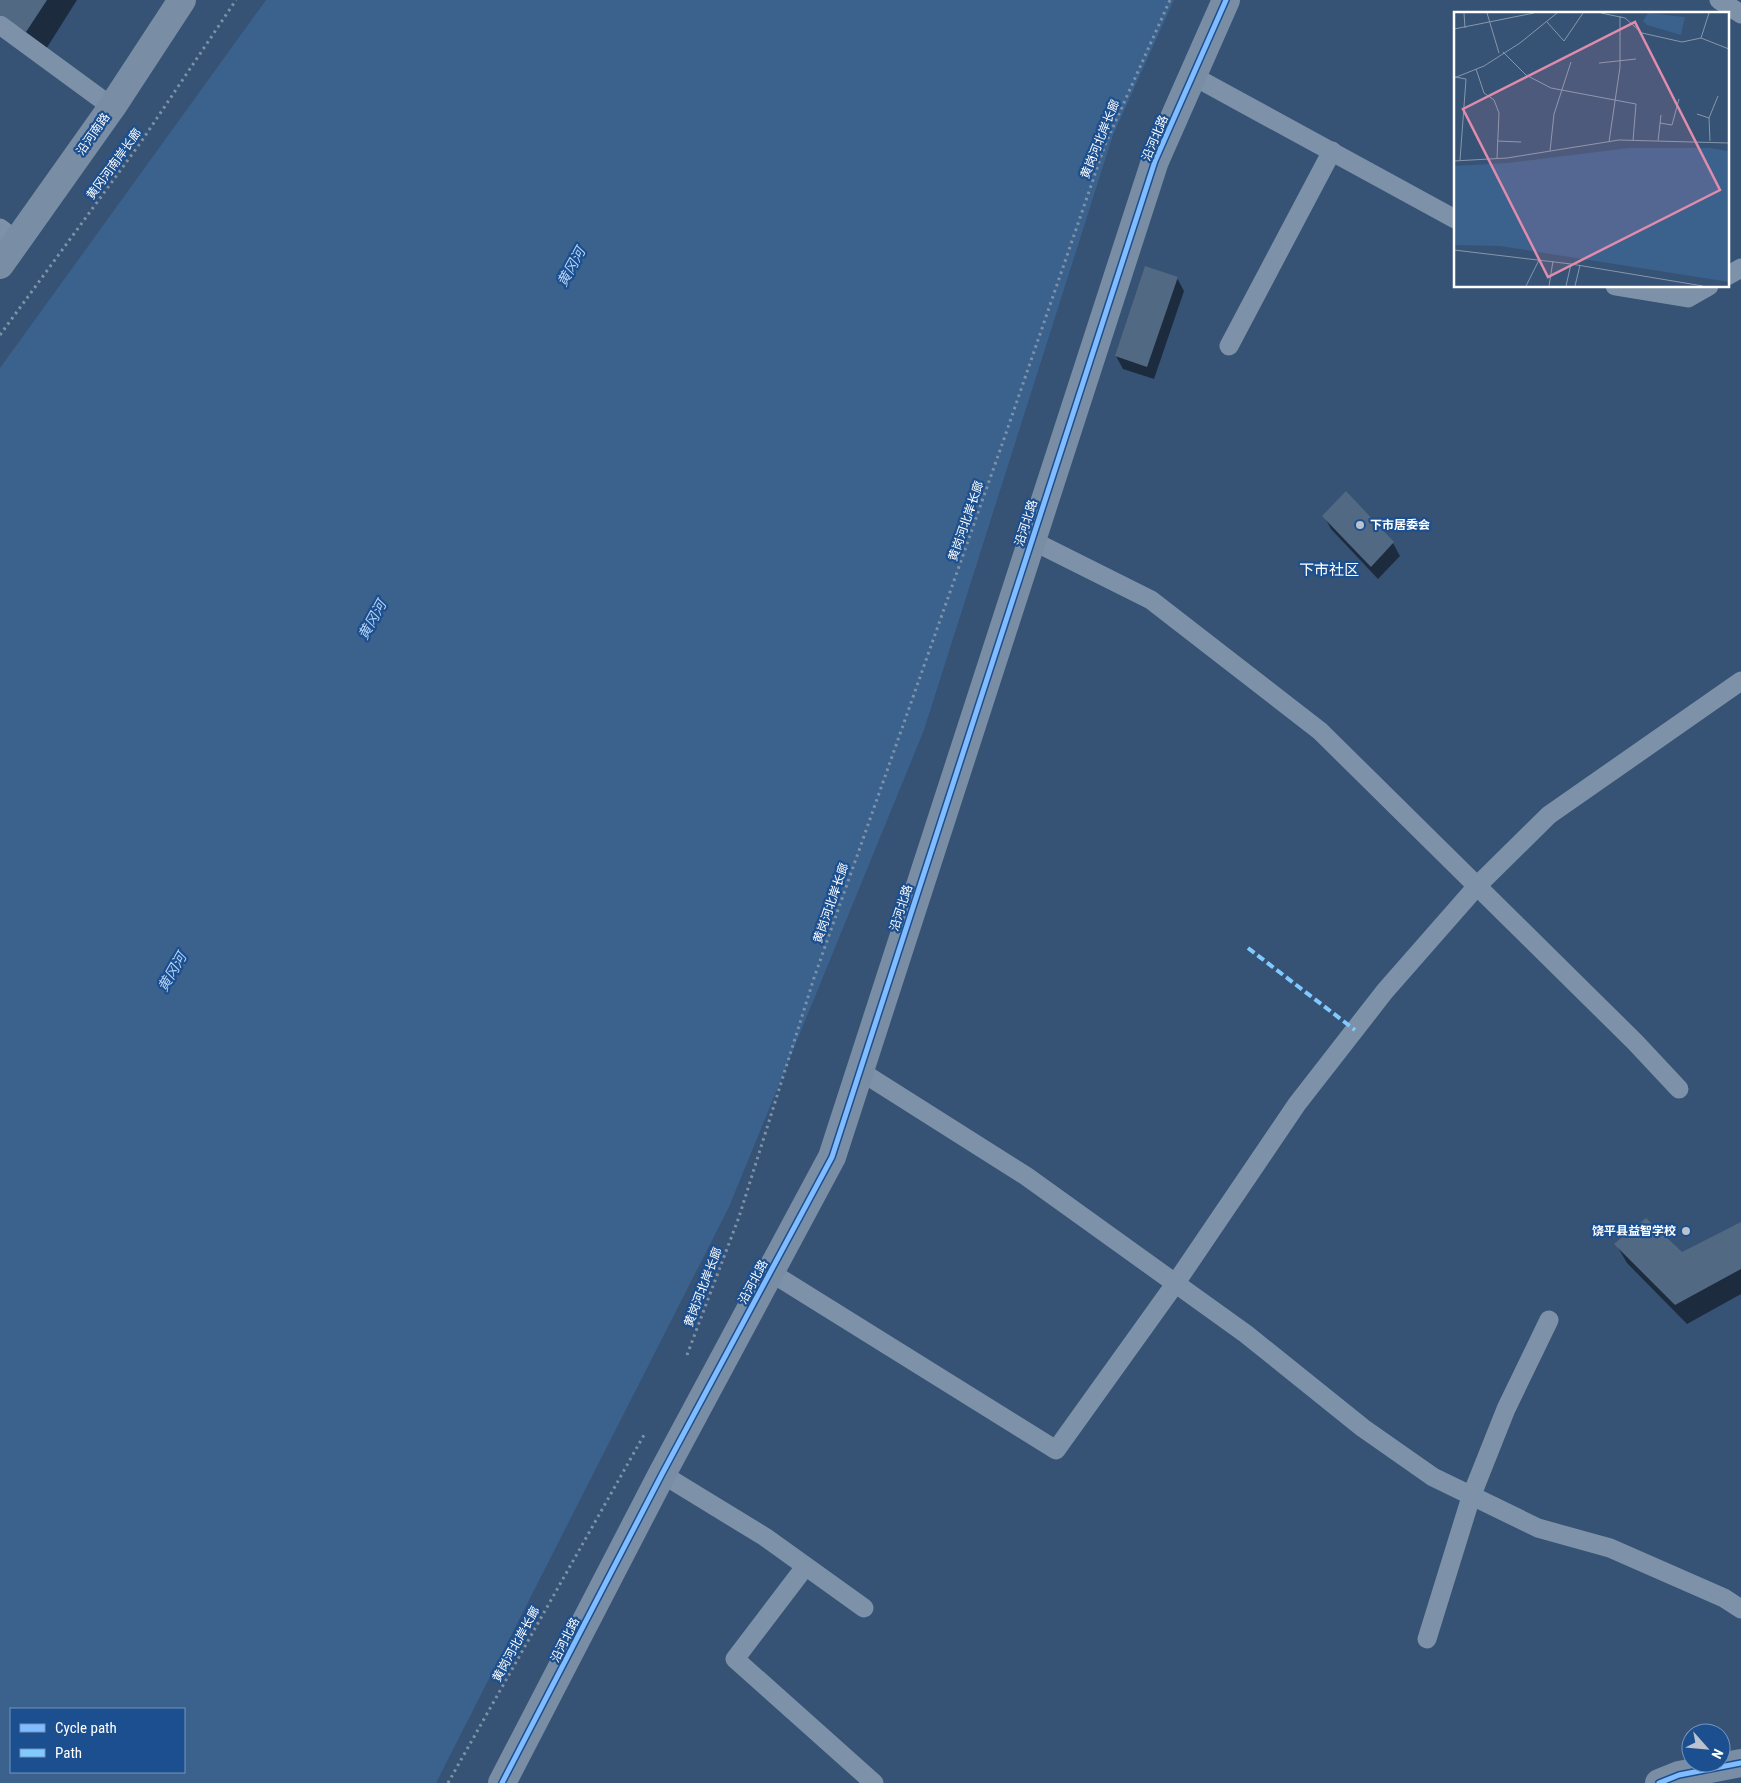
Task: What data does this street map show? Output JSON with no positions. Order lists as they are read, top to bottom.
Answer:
{
  "streets": {
    "street": ["沿河南路", "沿河北路"],
    "path": ["黄岗河北岸长廊", "黄冈河南岸长廊"]
  },
  "districts": ["下市社区"],
  "water": ["黄冈河"],
  "places": ["下市居委会", "饶平县益智学校"],
  "legend": ["Cycle path", "Path"],
  "north": "bottom right"
}
